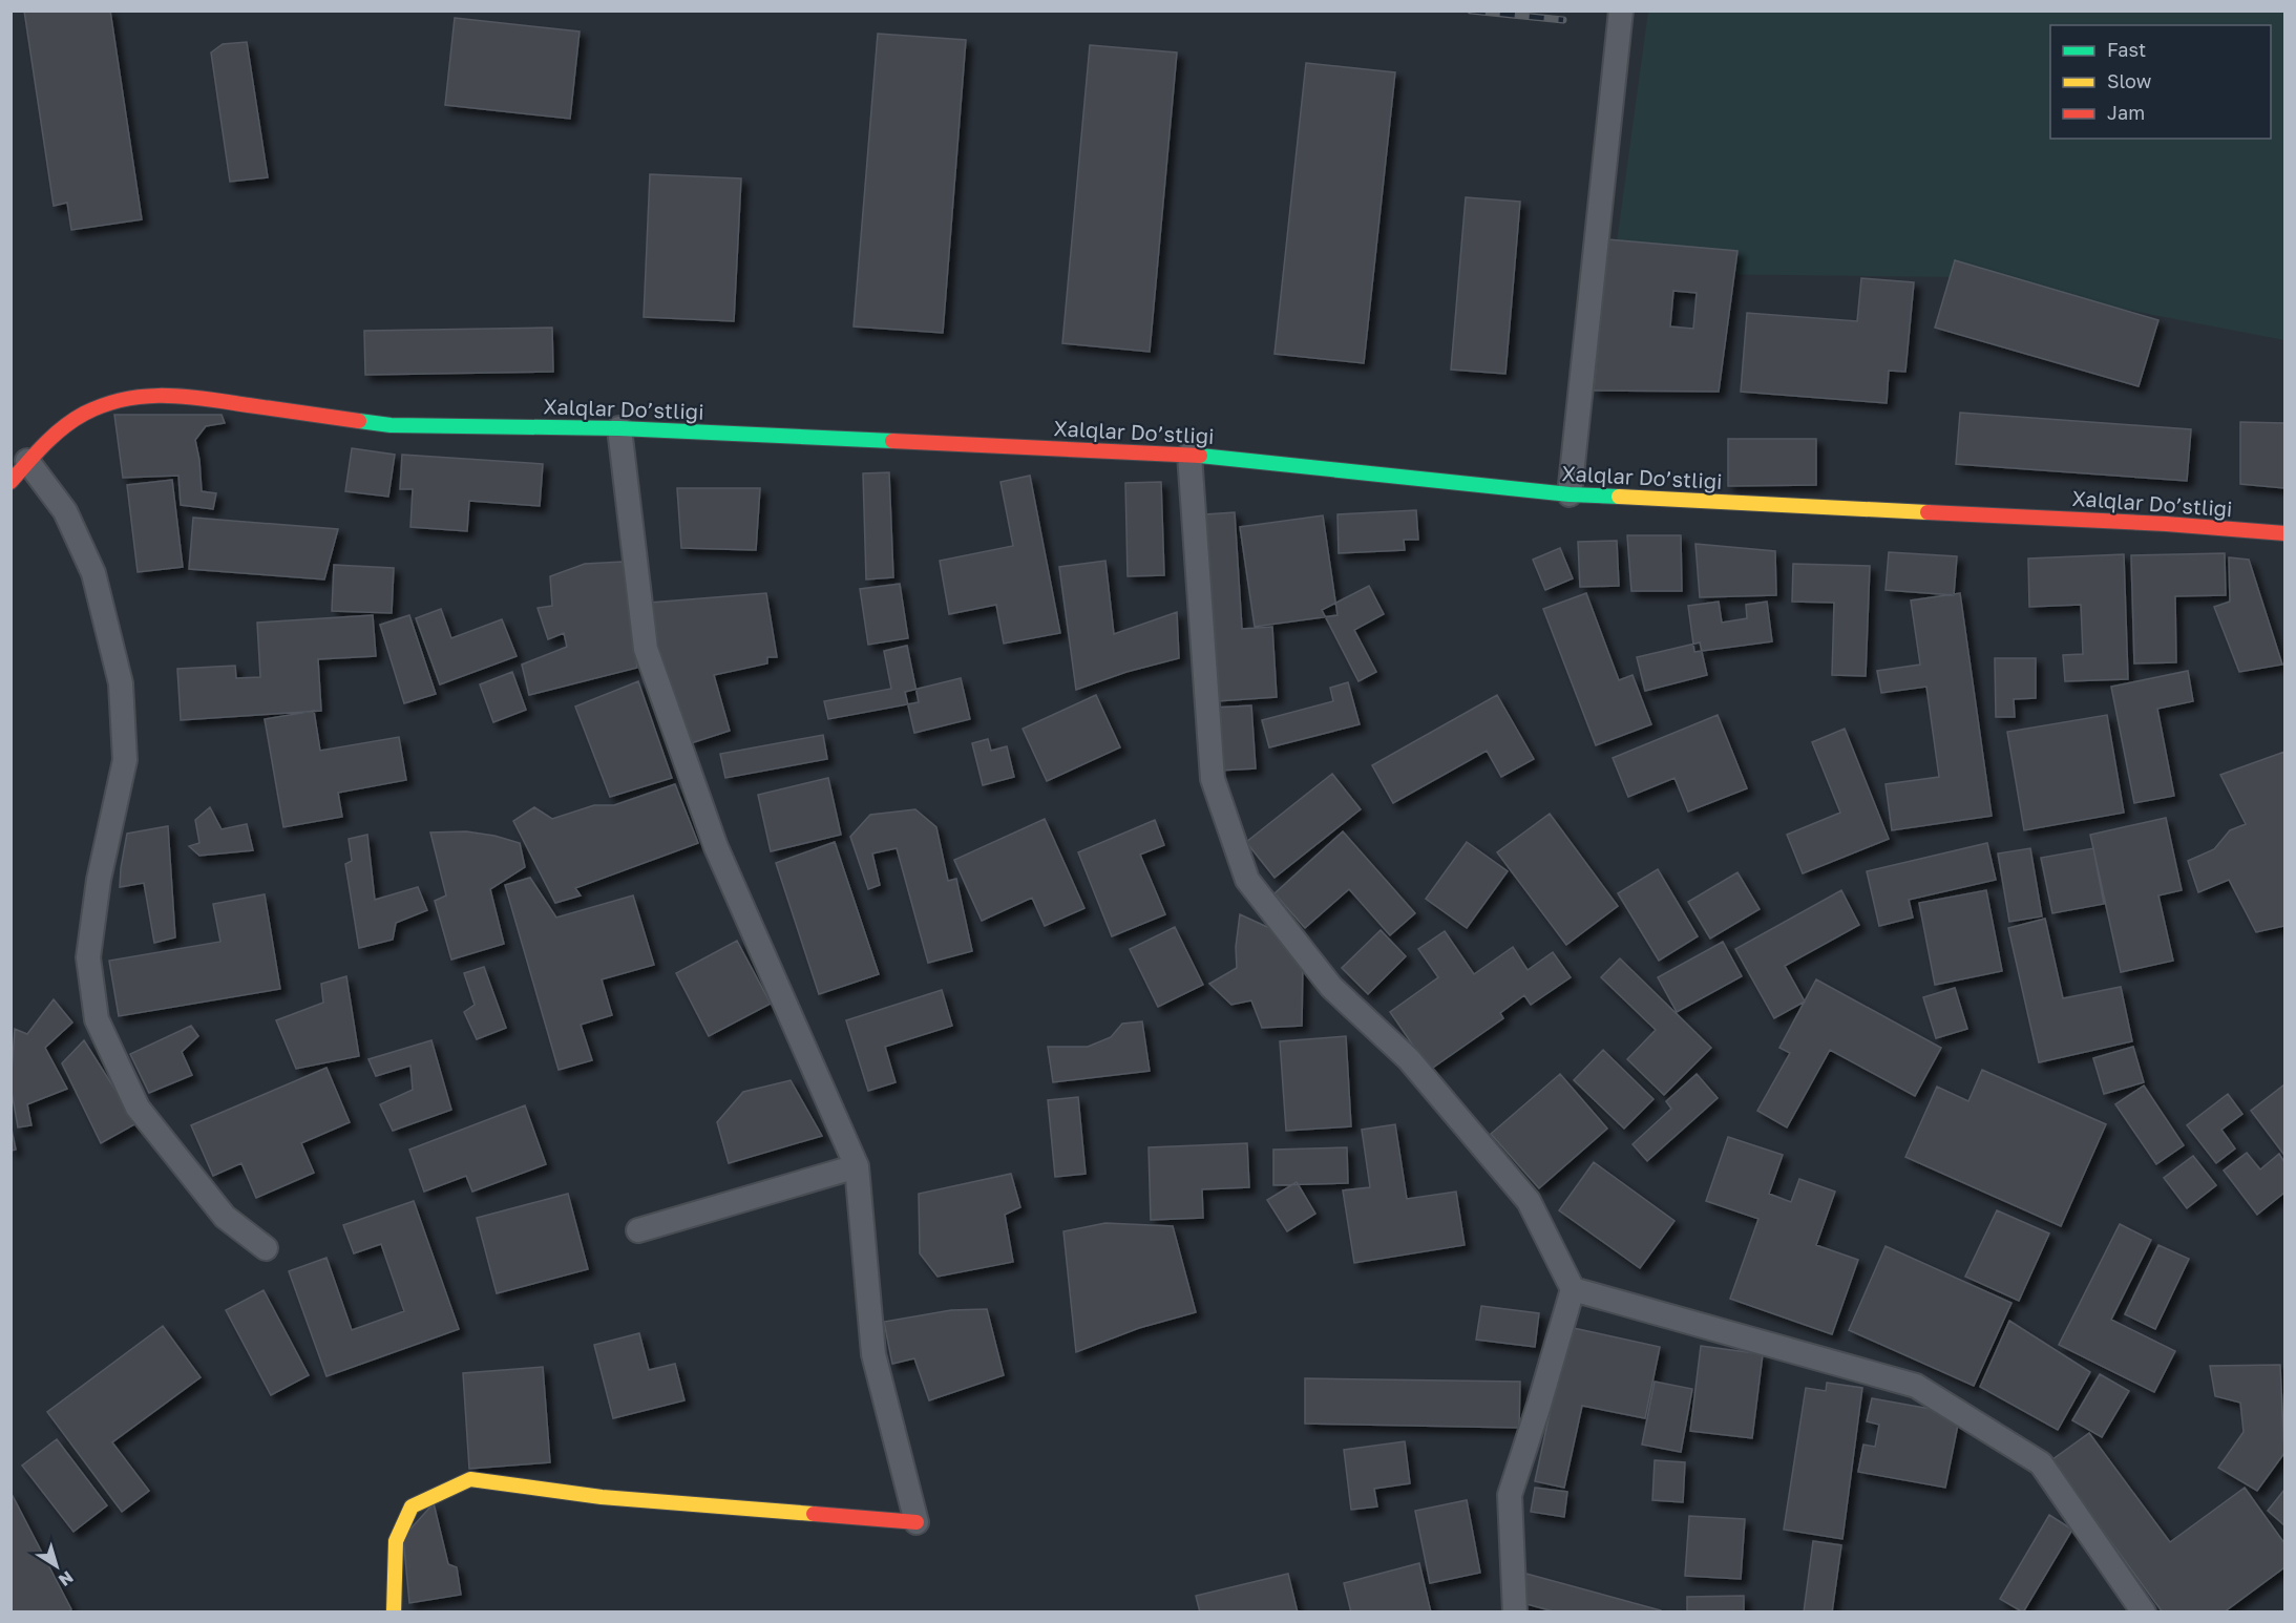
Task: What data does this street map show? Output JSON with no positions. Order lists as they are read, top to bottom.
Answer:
{
  "streets": {
    "main road": ["Xalqlar Do’stligi"]
  },
  "legend": ["Fast", "Slow", "Jam"],
  "north": "bottom right"
}
